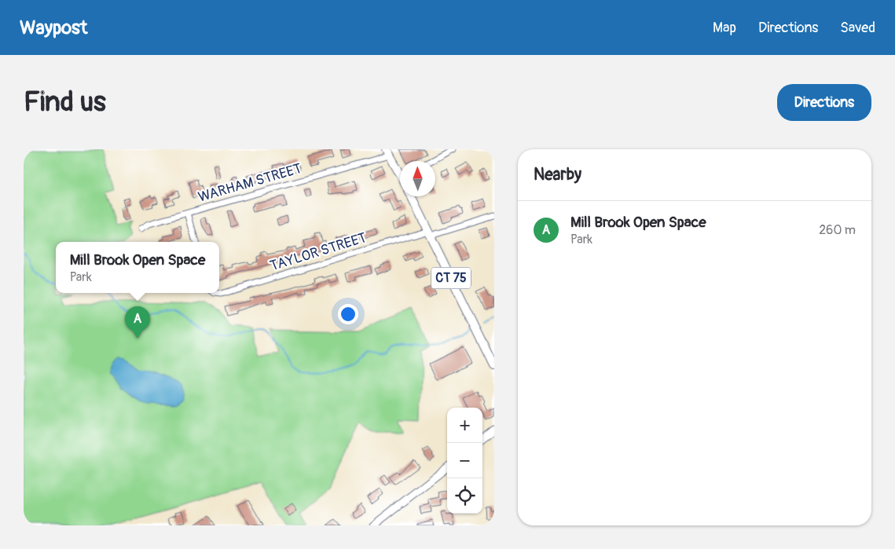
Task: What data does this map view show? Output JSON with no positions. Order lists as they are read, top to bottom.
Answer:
{
  "streets": {
    "main road": ["CT 75"],
    "street": ["WARHAM STREET", "TAYLOR STREET"]
  },
  "crossings": [
    ["TAYLOR STREET", "CT 75"]
  ],
  "north": "top",
  "page": {
    "header": "Waypost",
    "nav": ["Map", "Directions", "Saved"],
    "buttons": "Directions",
    "title": "Find us",
    "heading": "Nearby",
    "list": [
      {
        "mark": "A",
        "name": "Mill Brook Open Space",
        "note": "Park",
        "value": "260 m"
      }
    ],
    "popup": ["Mill Brook Open Space", "Park"],
    "pins": "A",
    "map_buttons": ["+", "−"]
  }
}
